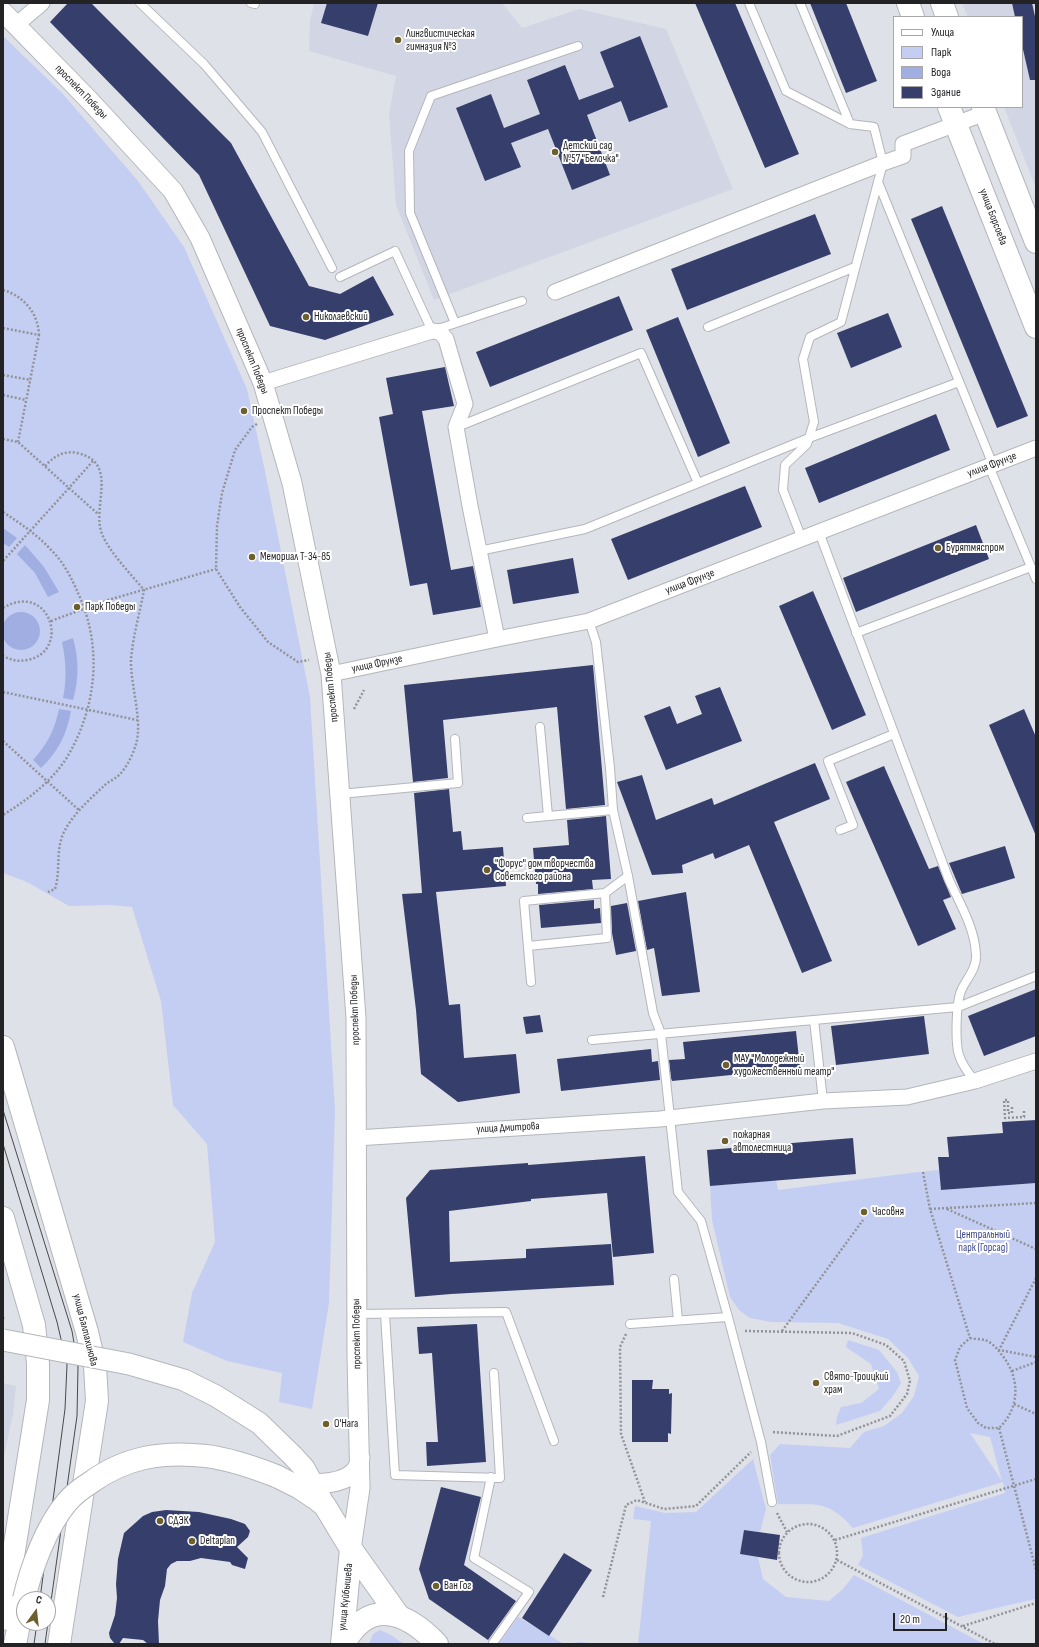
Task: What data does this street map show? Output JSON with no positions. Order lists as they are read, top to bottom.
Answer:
{
  "streets": {
    "main road": ["улица Борсоева", "улица Балтахинова", "улица Куйбышева"],
    "street": ["проспект Победы", "улица Фрунзе", "улица Дмитрова"]
  },
  "crossings": [
    ["проспект Победы", "улица Фрунзе"],
    ["проспект Победы", "улица Дмитрова"],
    ["проспект Победы", "улица Куйбышева"]
  ],
  "parks": ["Центральный парк (Горсад)"],
  "places": [
    "Лингвистическая гимназия №3",
    "Детский сад №57 \"Белочка\"",
    "Николаевский",
    "Проспект Победы",
    "Бурятмяспром",
    "Мемориал Т-34-85",
    "Парк Победы",
    "\"Форус\" дом творчества Советского района",
    "МАУ \"Молодежный художественный театр\"",
    "пожарная автолестница",
    "Часовня",
    "Свято-Троицкий храм",
    "O'Hara",
    "СДЭК",
    "Deltaplan",
    "Ван Гог"
  ],
  "legend": [
    "Улица",
    "Парк",
    "Вода",
    "Здание"
  ],
  "scale_bar": "20 m",
  "north": "top"
}
